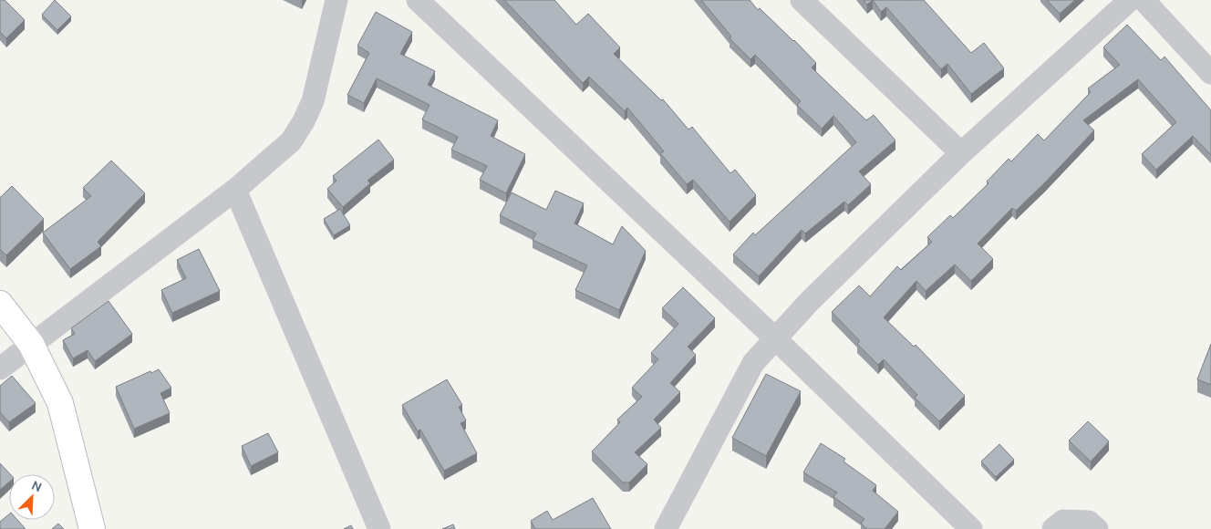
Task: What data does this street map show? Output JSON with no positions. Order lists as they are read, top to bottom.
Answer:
{
  "north": "top right"
}
